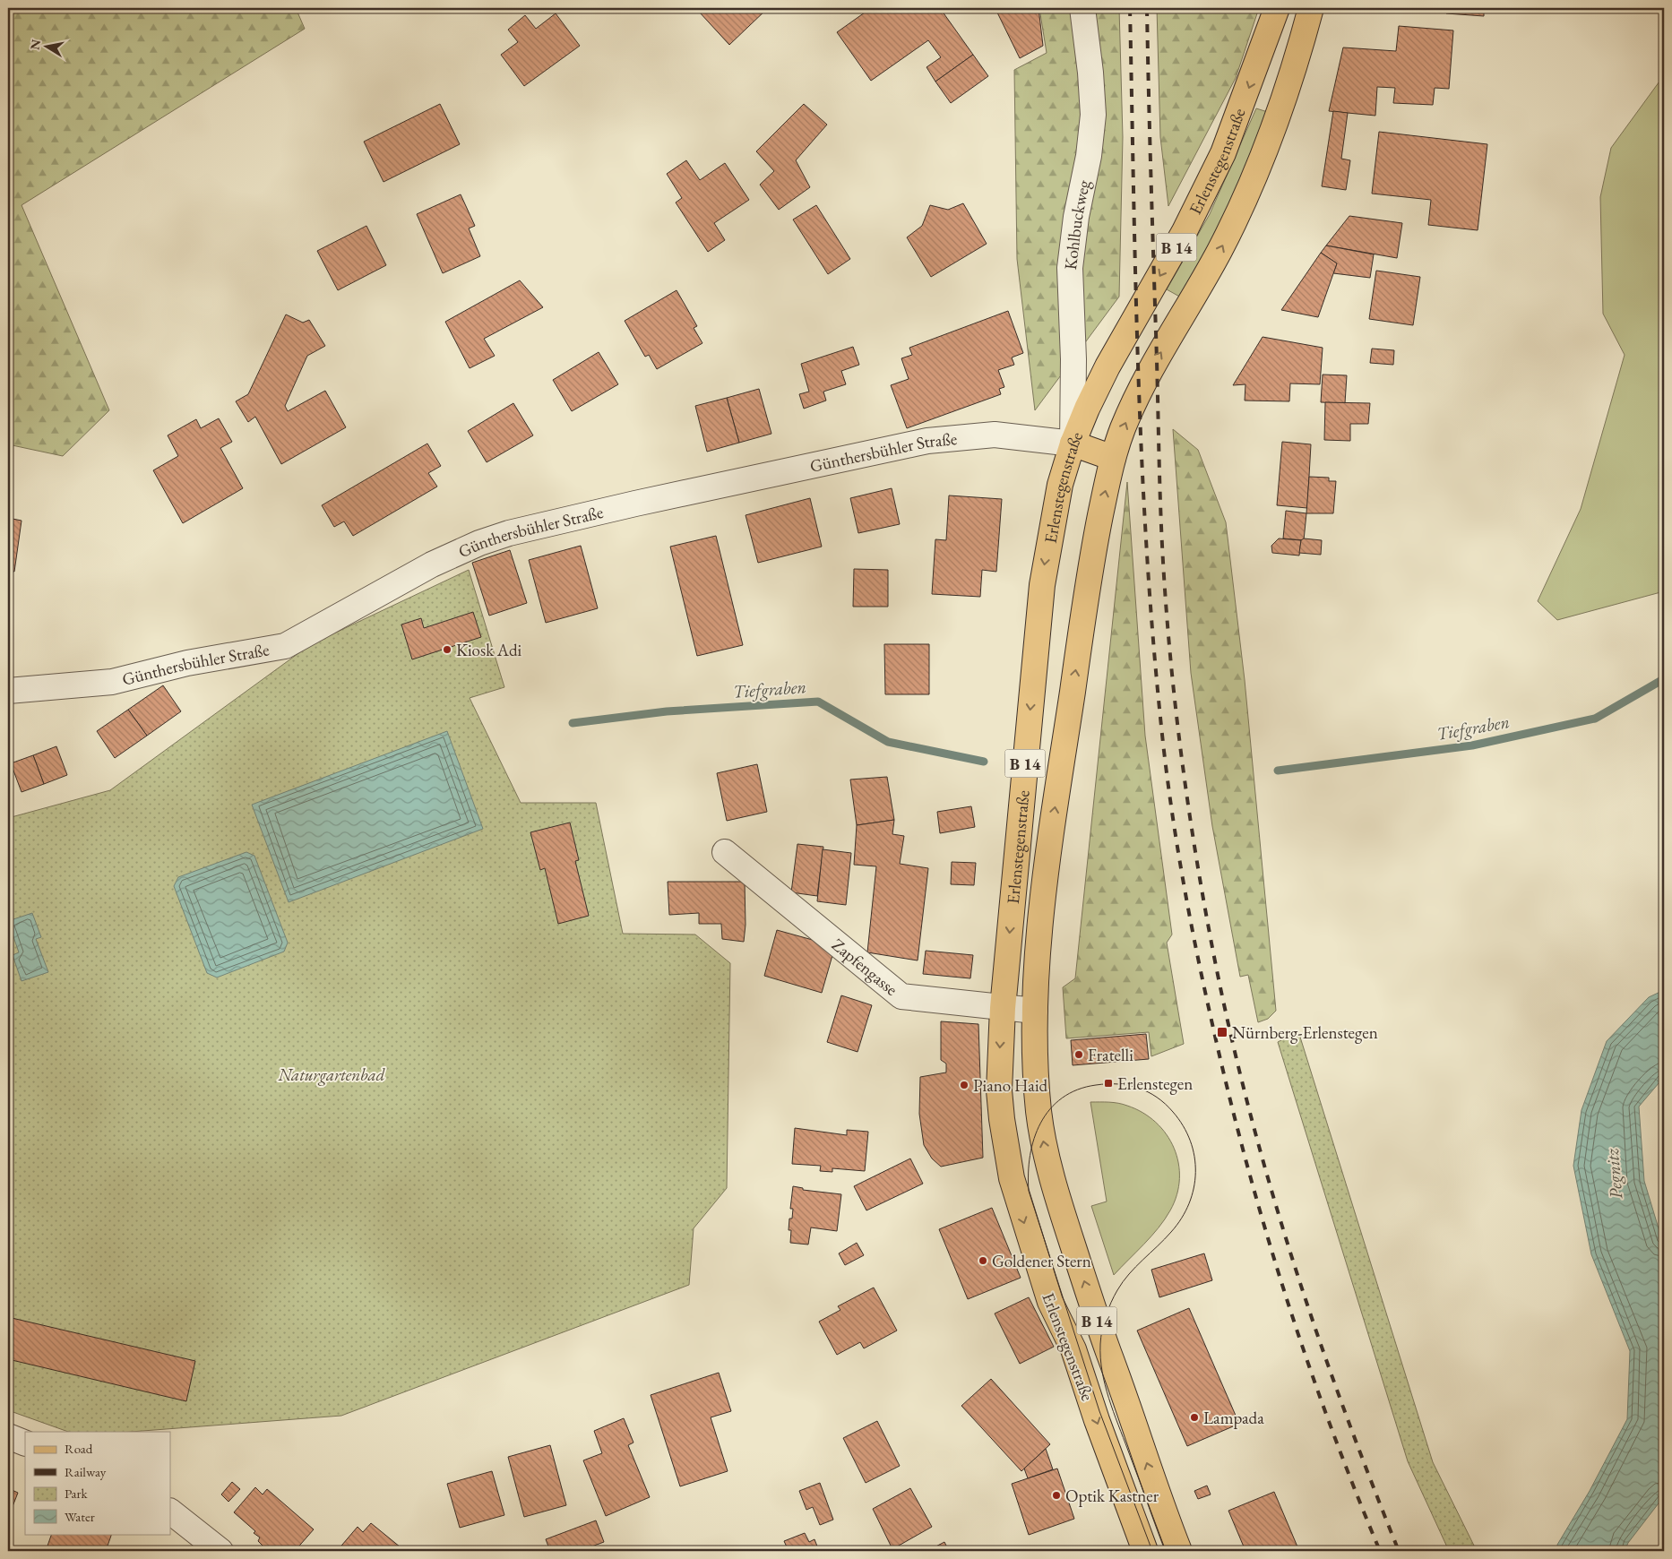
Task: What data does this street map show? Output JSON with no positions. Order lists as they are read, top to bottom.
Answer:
{
  "streets": {
    "main road": ["Erlenstegenstraße", "B 14"],
    "street": ["Kohlbuckweg", "Günthersbühler Straße", "Zapfengasse"]
  },
  "crossings": [
    ["Erlenstegenstraße", "Kohlbuckweg"],
    ["Erlenstegenstraße", "Günthersbühler Straße"],
    ["Erlenstegenstraße", "Zapfengasse"],
    ["Kohlbuckweg", "Günthersbühler Straße"]
  ],
  "water": ["Tiefgraben", "Pegnitz"],
  "parks": ["Naturgartenbad"],
  "places": {
    "other": [
      "Kiosk Adi",
      "Fratelli",
      "Piano Haid",
      "Goldener Stern",
      "Lampada",
      "Optik Kastner"
    ],
    "transit": ["Nürnberg-Erlenstegen", "Erlenstegen"]
  },
  "legend": [
    "Road",
    "Railway",
    "Park",
    "Water"
  ],
  "north": "left"
}
